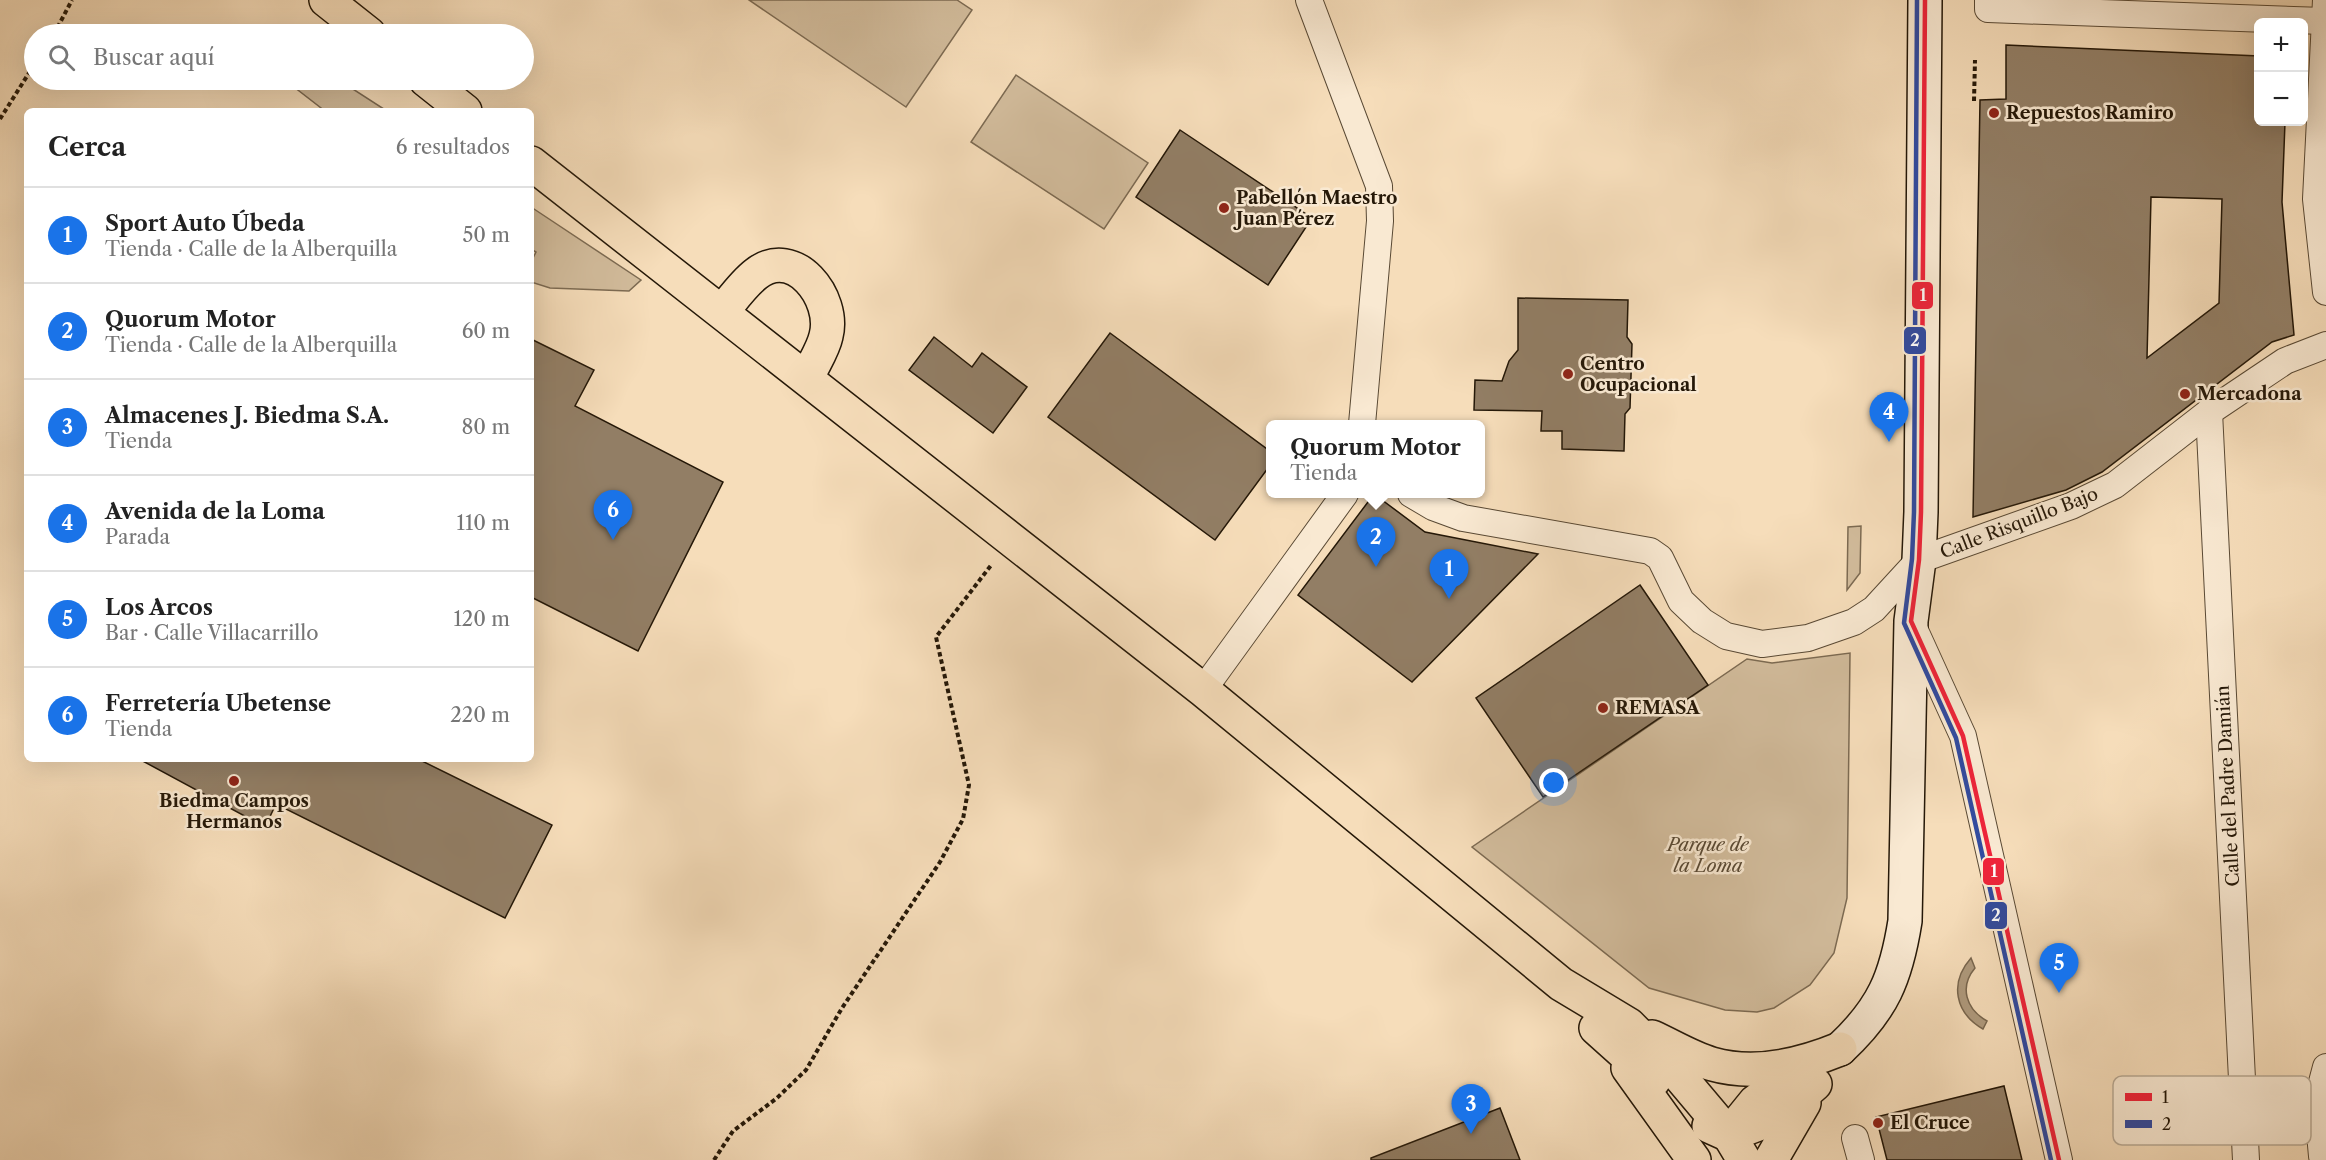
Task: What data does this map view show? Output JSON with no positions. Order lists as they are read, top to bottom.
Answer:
{
  "streets": {
    "street": ["Calle Risquillo Bajo", "Calle del Padre Damián"]
  },
  "crossings": [
    ["Calle Risquillo Bajo", "Calle del Padre Damián"]
  ],
  "parks": ["Parque de la Loma"],
  "places": [
    "Repuestos Ramiro",
    "Pabellón Maestro Juan Pérez",
    "Centro Ocupacional",
    "Mercadona",
    "REMASA",
    "Biedma Campos Hermanos",
    "El Cruce"
  ],
  "lines": ["transit line 1", "transit line 2"],
  "legend": ["1", "2"],
  "page": {
    "map_buttons": ["+", "−"],
    "search": "Buscar aquí",
    "heading": ["Cerca", "6 resultados"],
    "list": [
      {
        "mark": "1",
        "name": "Sport Auto Úbeda",
        "note": "Tienda · Calle de la Alberquilla",
        "value": "50 m"
      },
      {
        "mark": "2",
        "name": "Quorum Motor",
        "note": "Tienda · Calle de la Alberquilla",
        "value": "60 m"
      },
      {
        "mark": "3",
        "name": "Almacenes J. Biedma S.A.",
        "note": "Tienda",
        "value": "80 m"
      },
      {
        "mark": "4",
        "name": "Avenida de la Loma",
        "note": "Parada",
        "value": "110 m"
      },
      {
        "mark": "5",
        "name": "Los Arcos",
        "note": "Bar · Calle Villacarrillo",
        "value": "120 m"
      },
      {
        "mark": "6",
        "name": "Ferretería Ubetense",
        "note": "Tienda",
        "value": "220 m"
      }
    ],
    "pins": [
      "4",
      "6",
      "2",
      "1",
      "5",
      "3"
    ],
    "popup": ["Quorum Motor", "Tienda"]
  }
}
